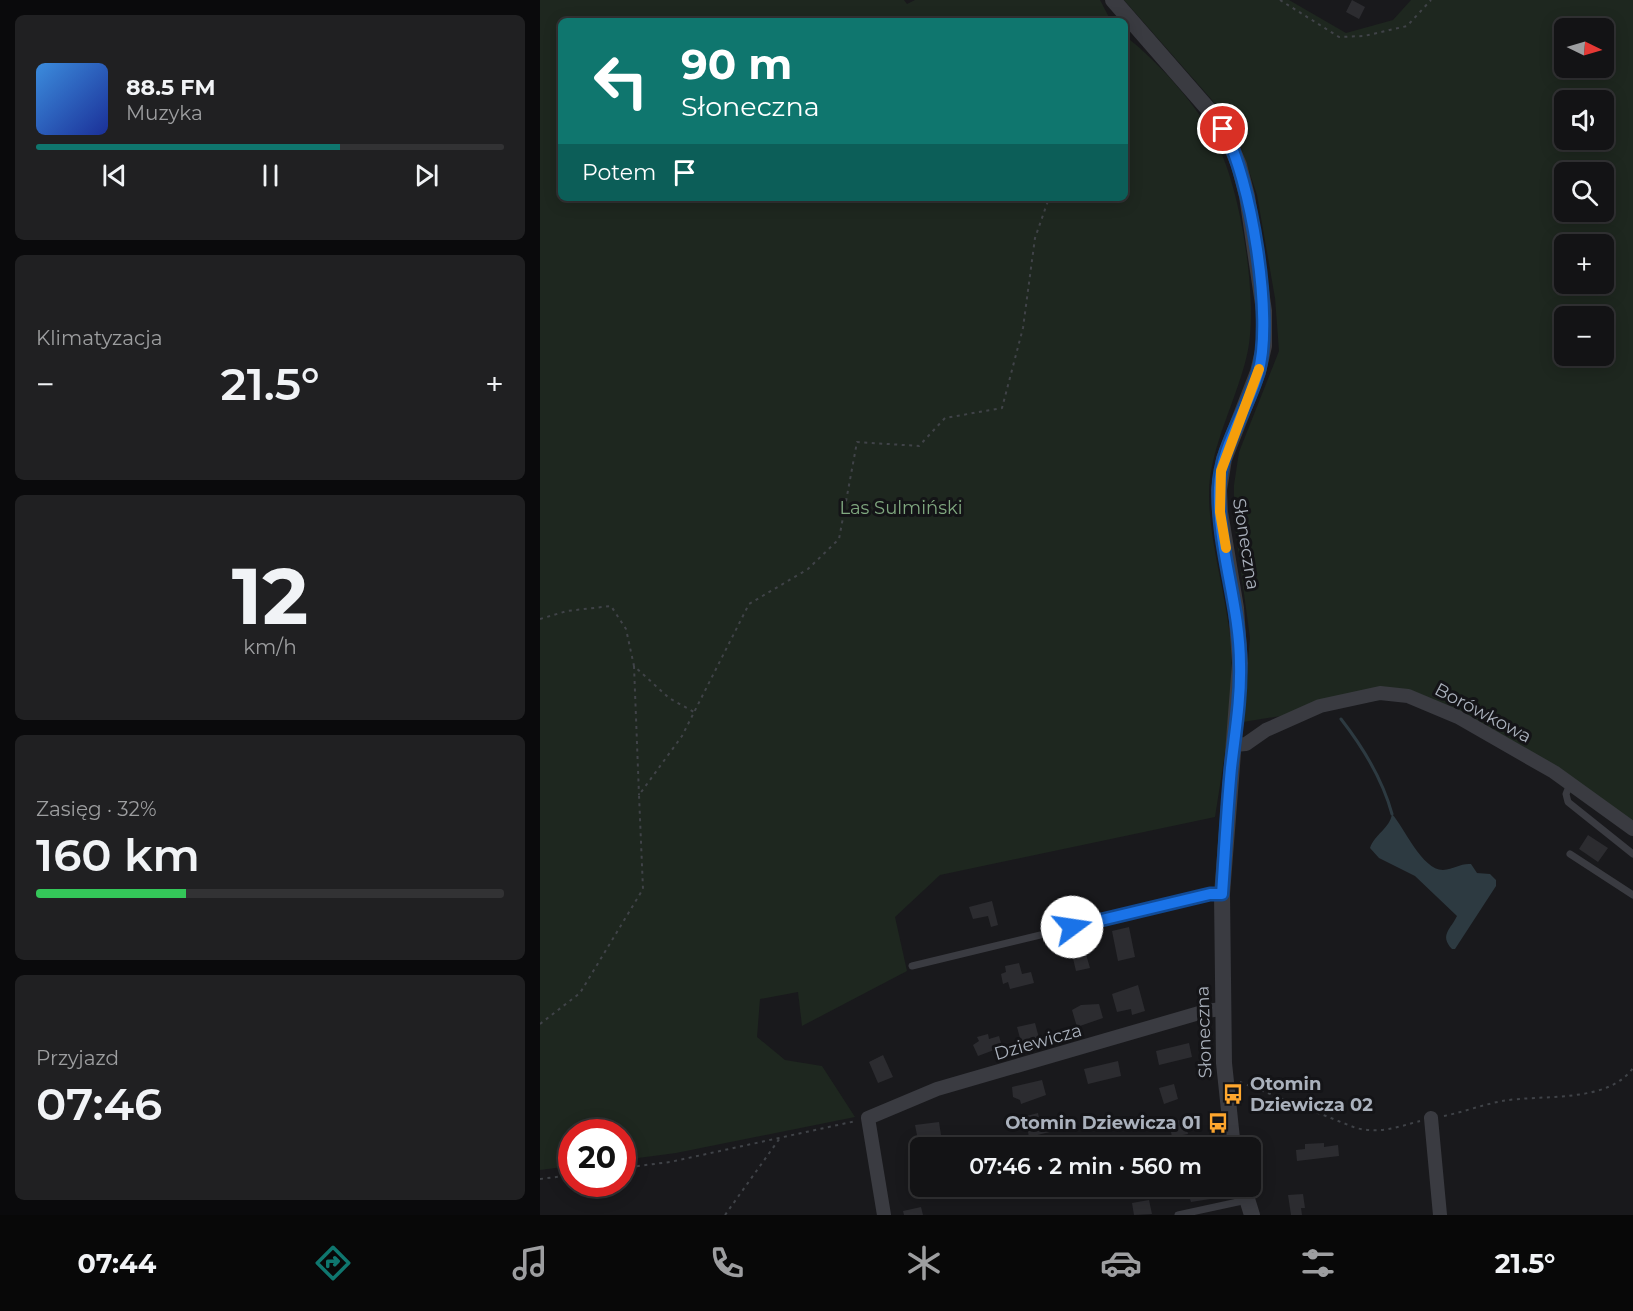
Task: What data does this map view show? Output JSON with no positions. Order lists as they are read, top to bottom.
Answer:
{
  "streets": {
    "street": ["Słoneczna", "Borówkowa", "Dziewicza"]
  },
  "crossings": [
    ["Słoneczna", "Borówkowa"],
    ["Słoneczna", "Dziewicza"]
  ],
  "parks": ["Las Sulmiński"],
  "places": {
    "bus stop": ["Otomin Dziewicza 02", "Otomin Dziewicza 01"]
  },
  "north": "right",
  "page": {
    "map_buttons": ["+", "−"],
    "turn": ["90 m", "Słoneczna"],
    "song": ["88.5 FM", "Muzyka"],
    "then": "Potem",
    "tile": [
      "Klimatyzacja",
      ["12", "km/h"],
      ["Zasięg · 32%", "160 km"],
      ["Przyjazd", "07:46"]
    ],
    "heat": ["−", "21.5°", "+"],
    "limit": "20",
    "trip": "07:46 · 2 min · 560 m",
    "tabs": ["07:44", "21.5°"]
  }
}
